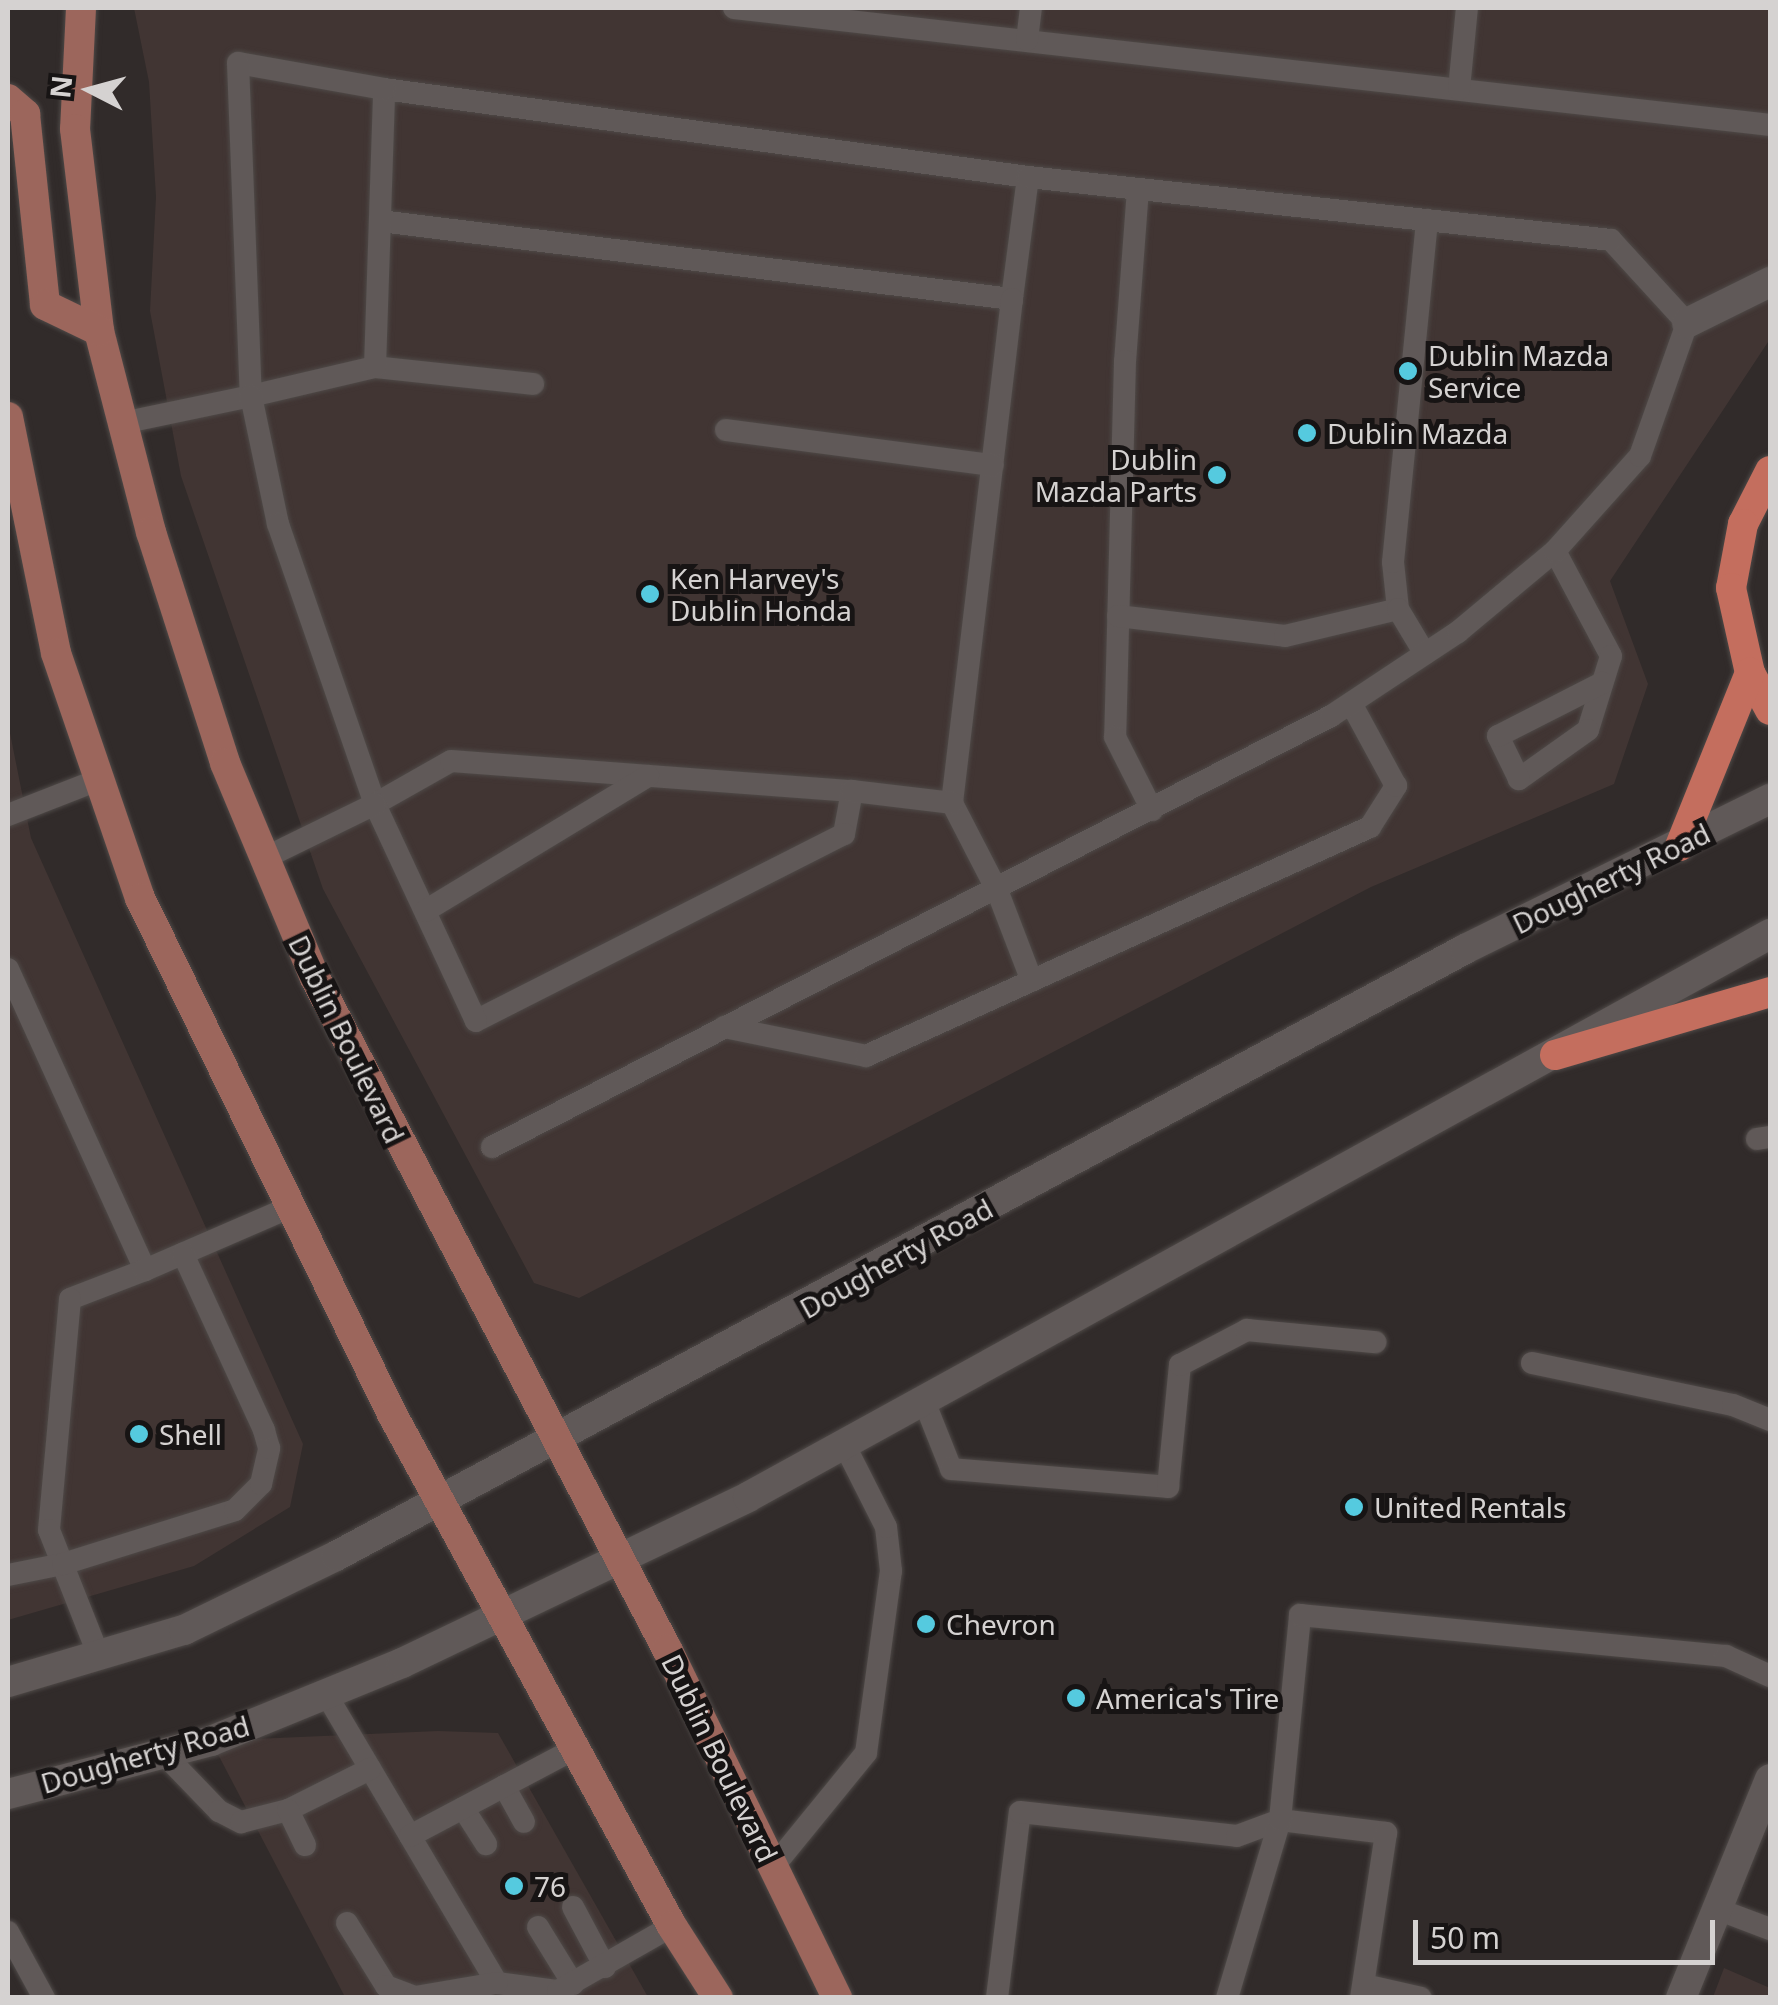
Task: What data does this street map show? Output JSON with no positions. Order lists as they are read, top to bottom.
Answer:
{
  "streets": {
    "main road": ["Dougherty Road", "Dublin Boulevard"]
  },
  "crossings": [
    ["Dougherty Road", "Dublin Boulevard"]
  ],
  "places": [
    "Dublin Mazda Service",
    "Dublin Mazda",
    "Dublin Mazda Parts",
    "Ken Harvey's Dublin Honda",
    "Shell",
    "United Rentals",
    "Chevron",
    "America's Tire",
    "76"
  ],
  "scale_bar": "50 m",
  "north": "left"
}
